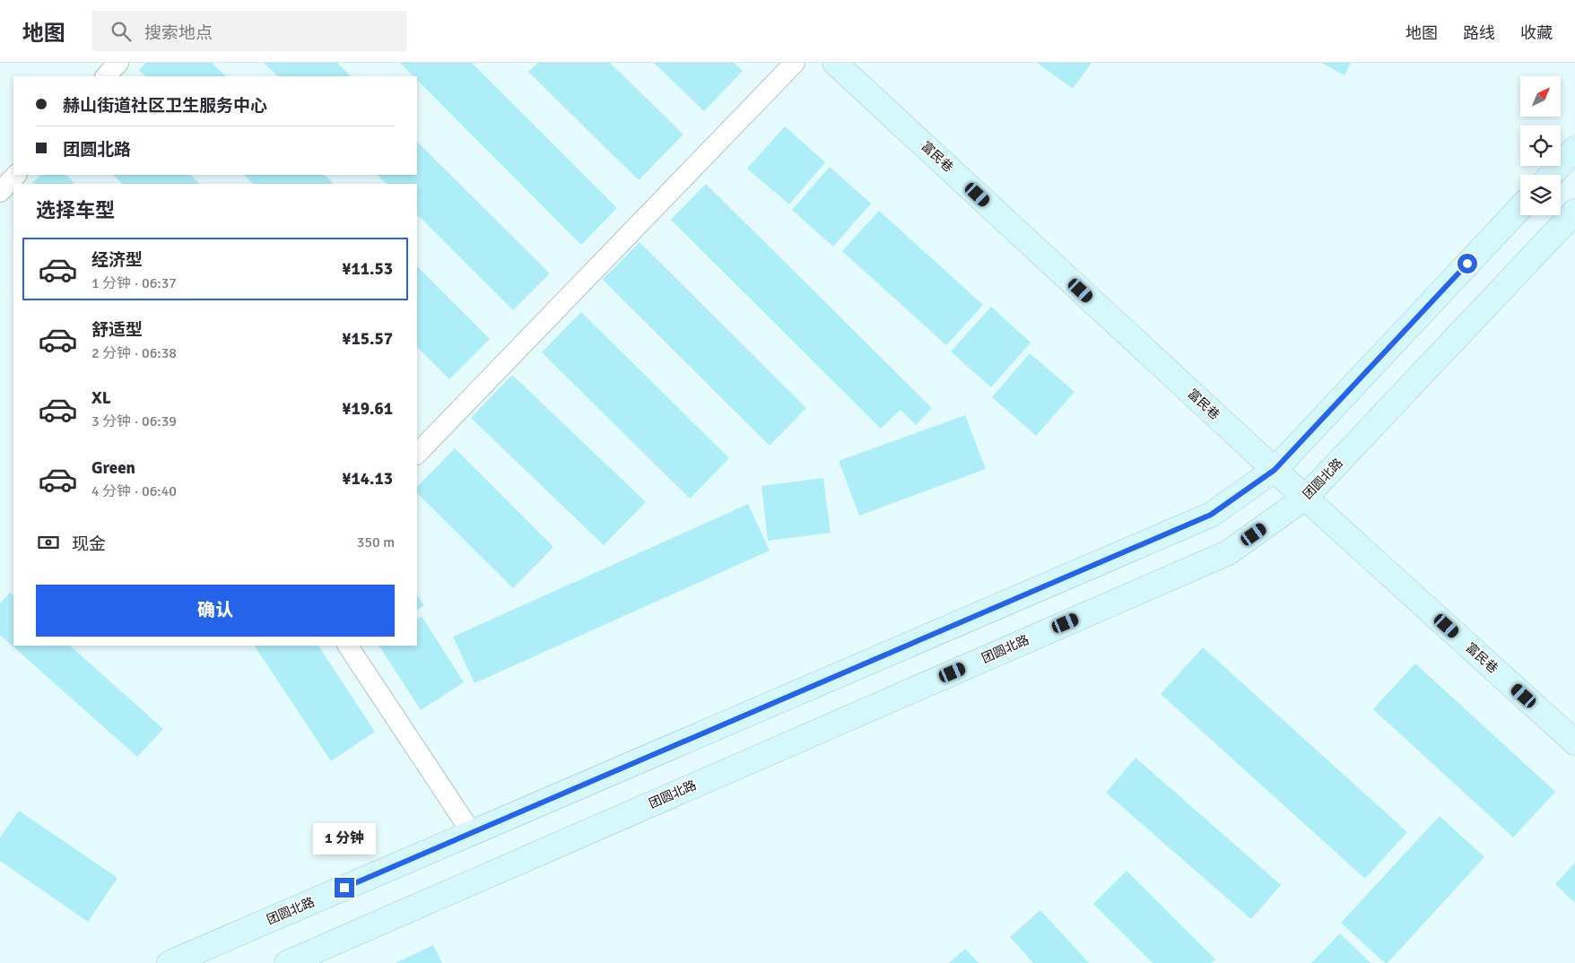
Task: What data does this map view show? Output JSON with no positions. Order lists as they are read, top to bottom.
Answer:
{
  "streets": {
    "main road": ["富民巷", "团圆北路"]
  },
  "crossings": [
    ["富民巷", "团圆北路"]
  ],
  "north": "top right",
  "page": {
    "header": "地图",
    "search": "搜索地点",
    "nav": ["地图", "路线", "收藏"],
    "banner": ["赫山街道社区卫生服务中心", "团圆北路"],
    "heading": "选择车型",
    "list": [
      {
        "name": "经济型",
        "note": "1 分钟 · 06:37",
        "value": "¥11.53"
      },
      {
        "name": "舒适型",
        "note": "2 分钟 · 06:38",
        "value": "¥15.57"
      },
      {
        "name": "XL",
        "note": "3 分钟 · 06:39",
        "value": "¥19.61"
      },
      {
        "name": "Green",
        "note": "4 分钟 · 06:40",
        "value": "¥14.13"
      }
    ],
    "pay": ["现金", "350 m"],
    "buttons": "确认",
    "bubble": "1 分钟"
  }
}
